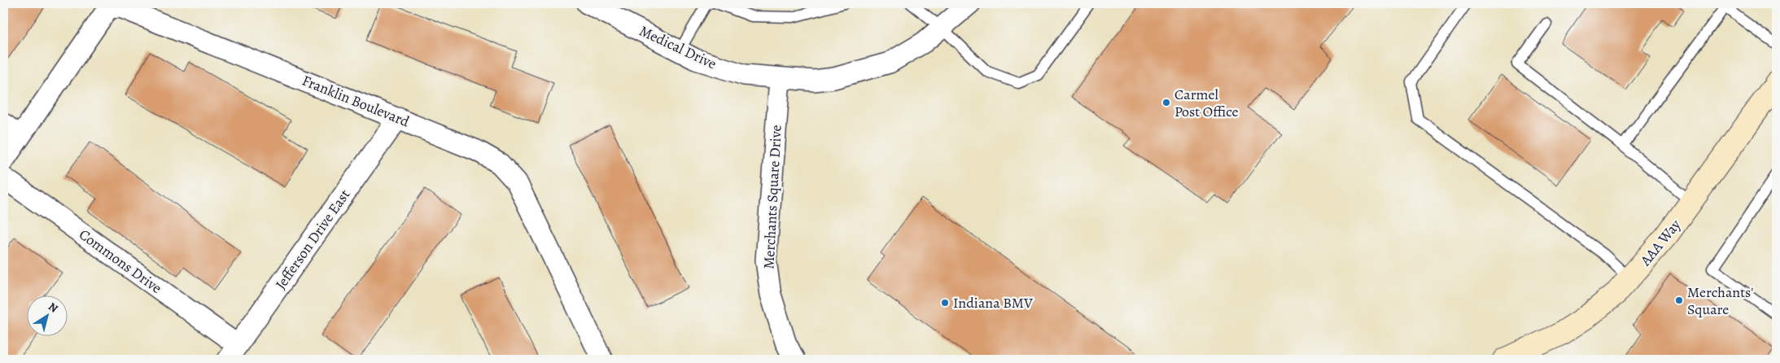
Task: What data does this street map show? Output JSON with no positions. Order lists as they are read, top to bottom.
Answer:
{
  "streets": {
    "street": [
      "Medical Drive",
      "Franklin Boulevard",
      "Merchants Square Drive",
      "Jefferson Drive East",
      "AAA Way",
      "Commons Drive"
    ]
  },
  "crossings": [
    ["Medical Drive", "Merchants Square Drive"],
    ["Franklin Boulevard", "Jefferson Drive East"],
    ["Jefferson Drive East", "Commons Drive"]
  ],
  "places": ["Carmel Post Office", "Merchants' Square", "Indiana BMV"],
  "north": "top right"
}
